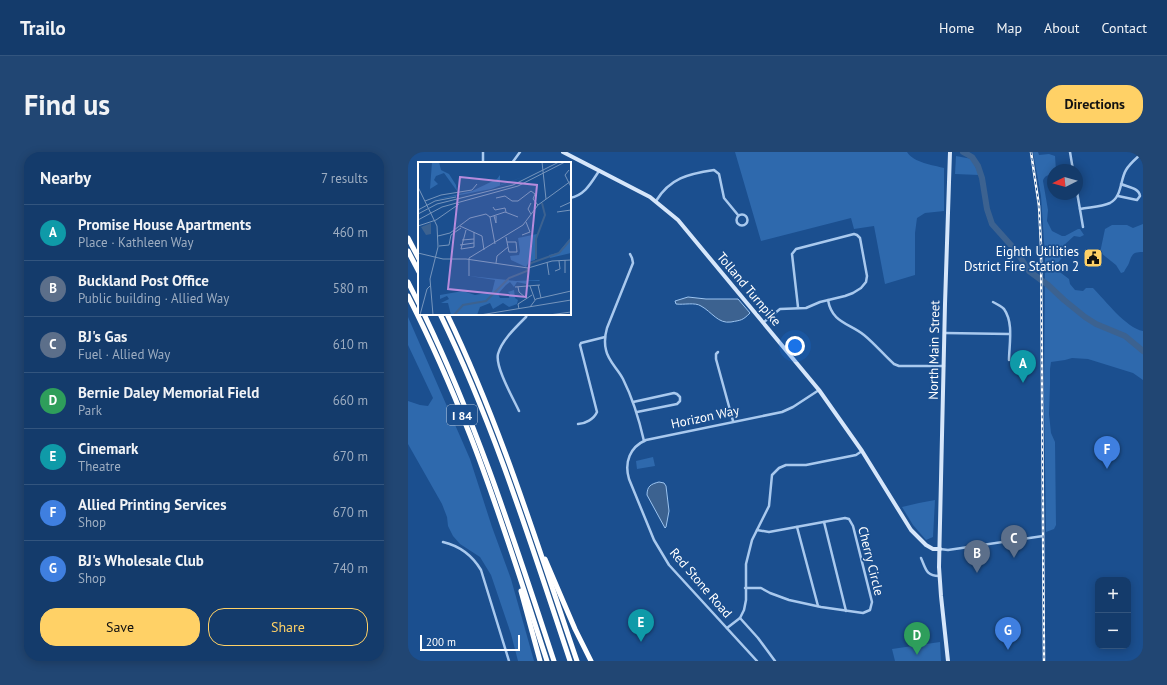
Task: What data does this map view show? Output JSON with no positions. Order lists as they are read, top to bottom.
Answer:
{
  "streets": {
    "highway": ["I 84"],
    "street": [
      "Tolland Turnpike",
      "North Main Street",
      "Horizon Way",
      "Cherry Circle",
      "Red Stone Road"
    ]
  },
  "crossings": [
    ["Tolland Turnpike", "North Main Street"],
    ["Tolland Turnpike", "Horizon Way"],
    ["Horizon Way", "Red Stone Road"]
  ],
  "places": {
    "public building": ["Eighth Utilities Dstrict Fire Station 2"]
  },
  "scale_bar": "200 m",
  "north": "left",
  "page": {
    "header": "Trailo",
    "nav": [
      "Home",
      "Map",
      "About",
      "Contact"
    ],
    "buttons": [
      "Directions",
      ["Save", "Share"]
    ],
    "title": "Find us",
    "heading": ["Nearby", "7 results"],
    "list": [
      {
        "mark": "A",
        "name": "Promise House Apartments",
        "note": "Place · Kathleen Way",
        "value": "460 m"
      },
      {
        "mark": "B",
        "name": "Buckland Post Office",
        "note": "Public building · Allied Way",
        "value": "580 m"
      },
      {
        "mark": "C",
        "name": "BJ's Gas",
        "note": "Fuel · Allied Way",
        "value": "610 m"
      },
      {
        "mark": "D",
        "name": "Bernie Daley Memorial Field",
        "note": "Park",
        "value": "660 m"
      },
      {
        "mark": "E",
        "name": "Cinemark",
        "note": "Theatre",
        "value": "670 m"
      },
      {
        "mark": "F",
        "name": "Allied Printing Services",
        "note": "Shop",
        "value": "670 m"
      },
      {
        "mark": "G",
        "name": "BJ's Wholesale Club",
        "note": "Shop",
        "value": "740 m"
      }
    ],
    "pins": [
      "A",
      "F",
      "C",
      "B",
      "E",
      "G",
      "D"
    ],
    "map_buttons": ["+", "−"],
    "scale": "200 m"
  }
}
